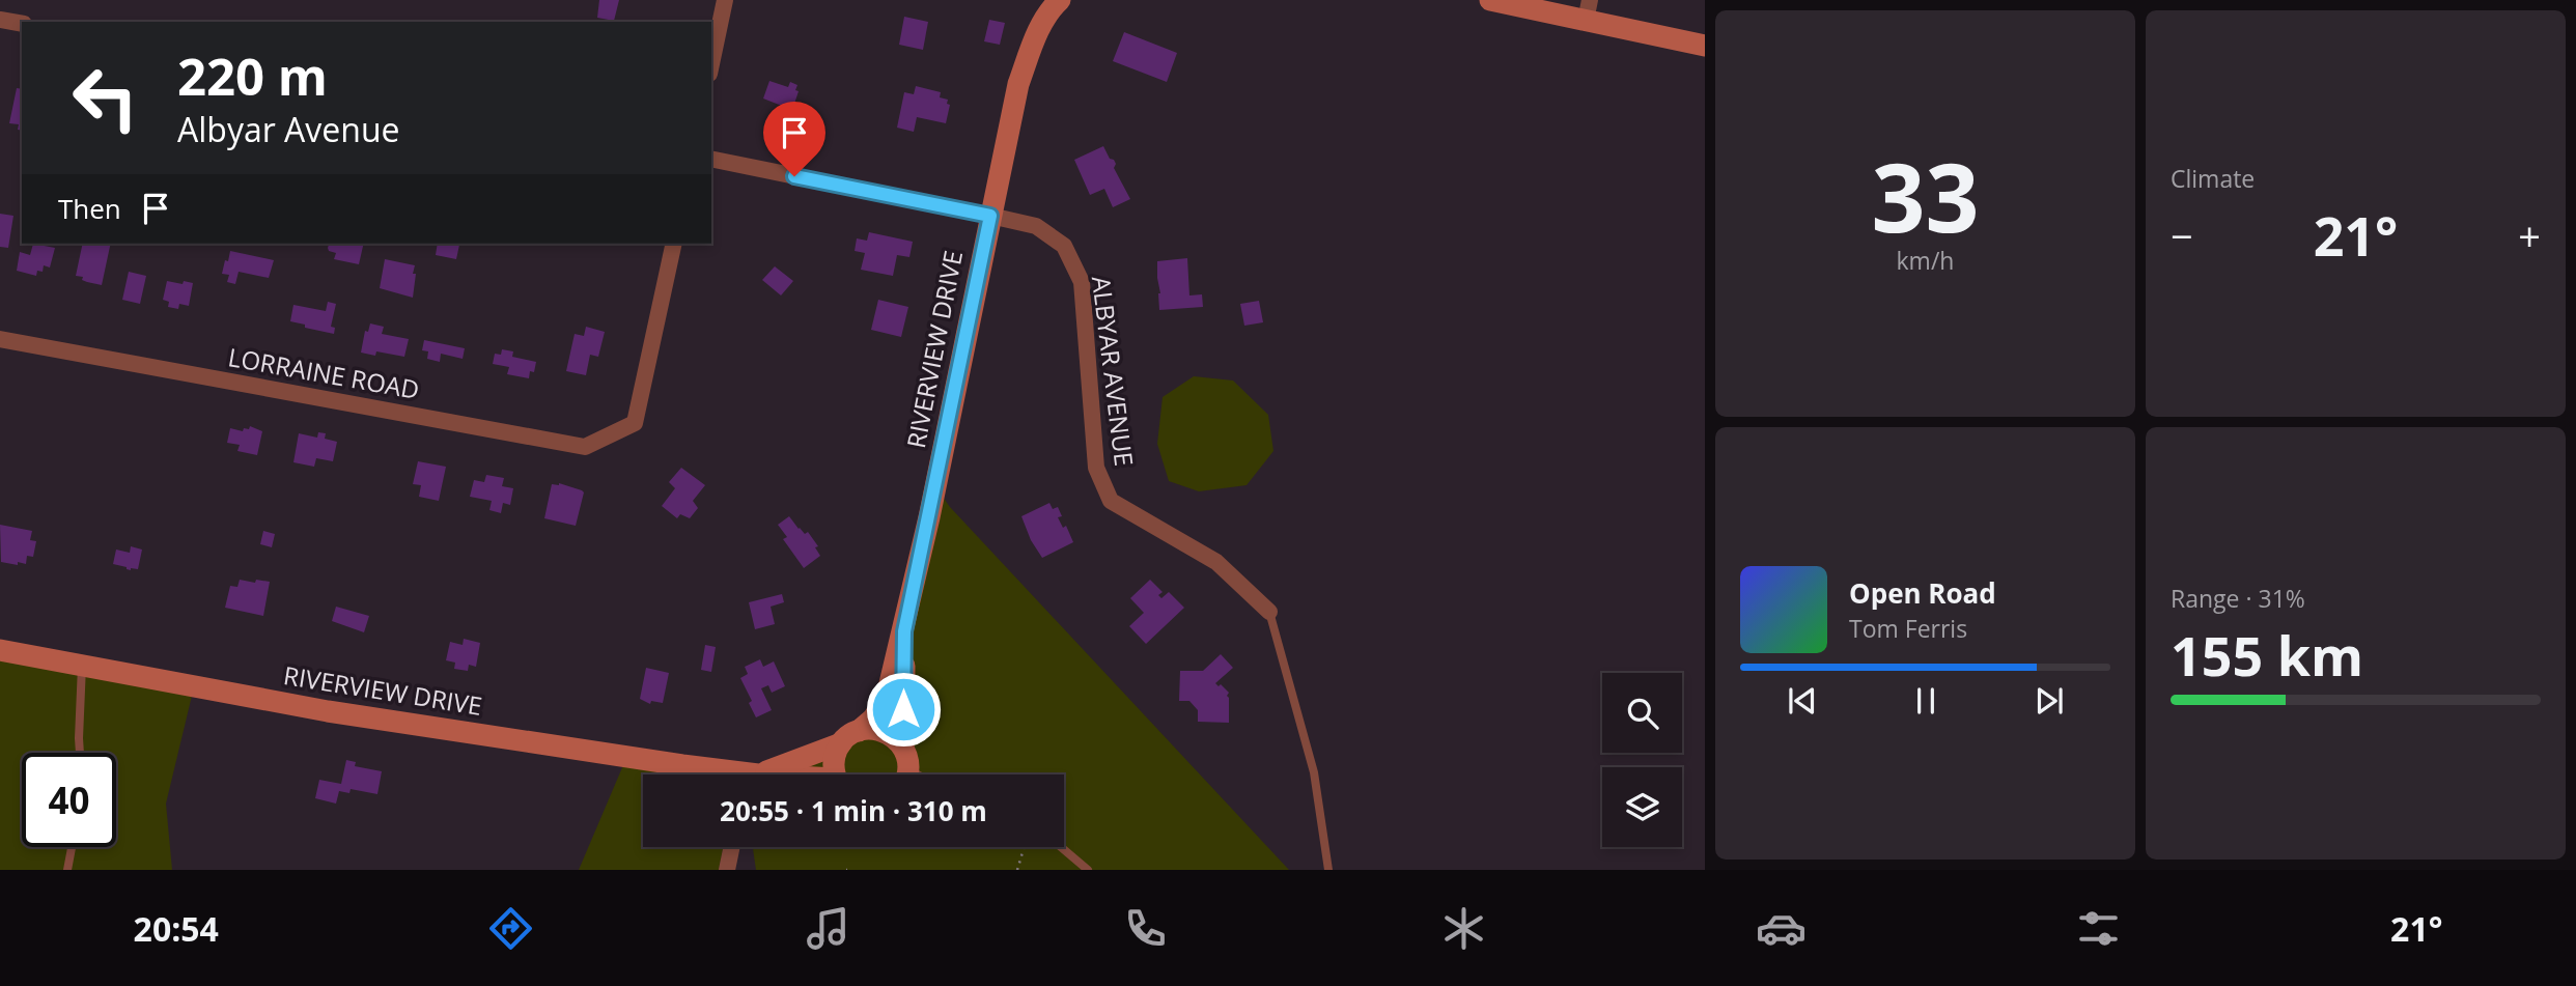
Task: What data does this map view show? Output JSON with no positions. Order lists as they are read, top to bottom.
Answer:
{
  "streets": {
    "street": ["RIVERVIEW DRIVE", "ALBYAR AVENUE", "LORRAINE ROAD"]
  },
  "crossings": [
    ["RIVERVIEW DRIVE", "ALBYAR AVENUE"]
  ],
  "page": {
    "tile": [
      ["33", "km/h"],
      "Climate",
      ["Range · 31%", "155 km"]
    ],
    "turn": ["220 m", "Albyar Avenue"],
    "then": "Then",
    "heat": ["−", "21°", "+"],
    "song": ["Open Road", "Tom Ferris"],
    "limit": "40",
    "trip": "20:55 · 1 min · 310 m",
    "tabs": ["20:54", "21°"]
  }
}
